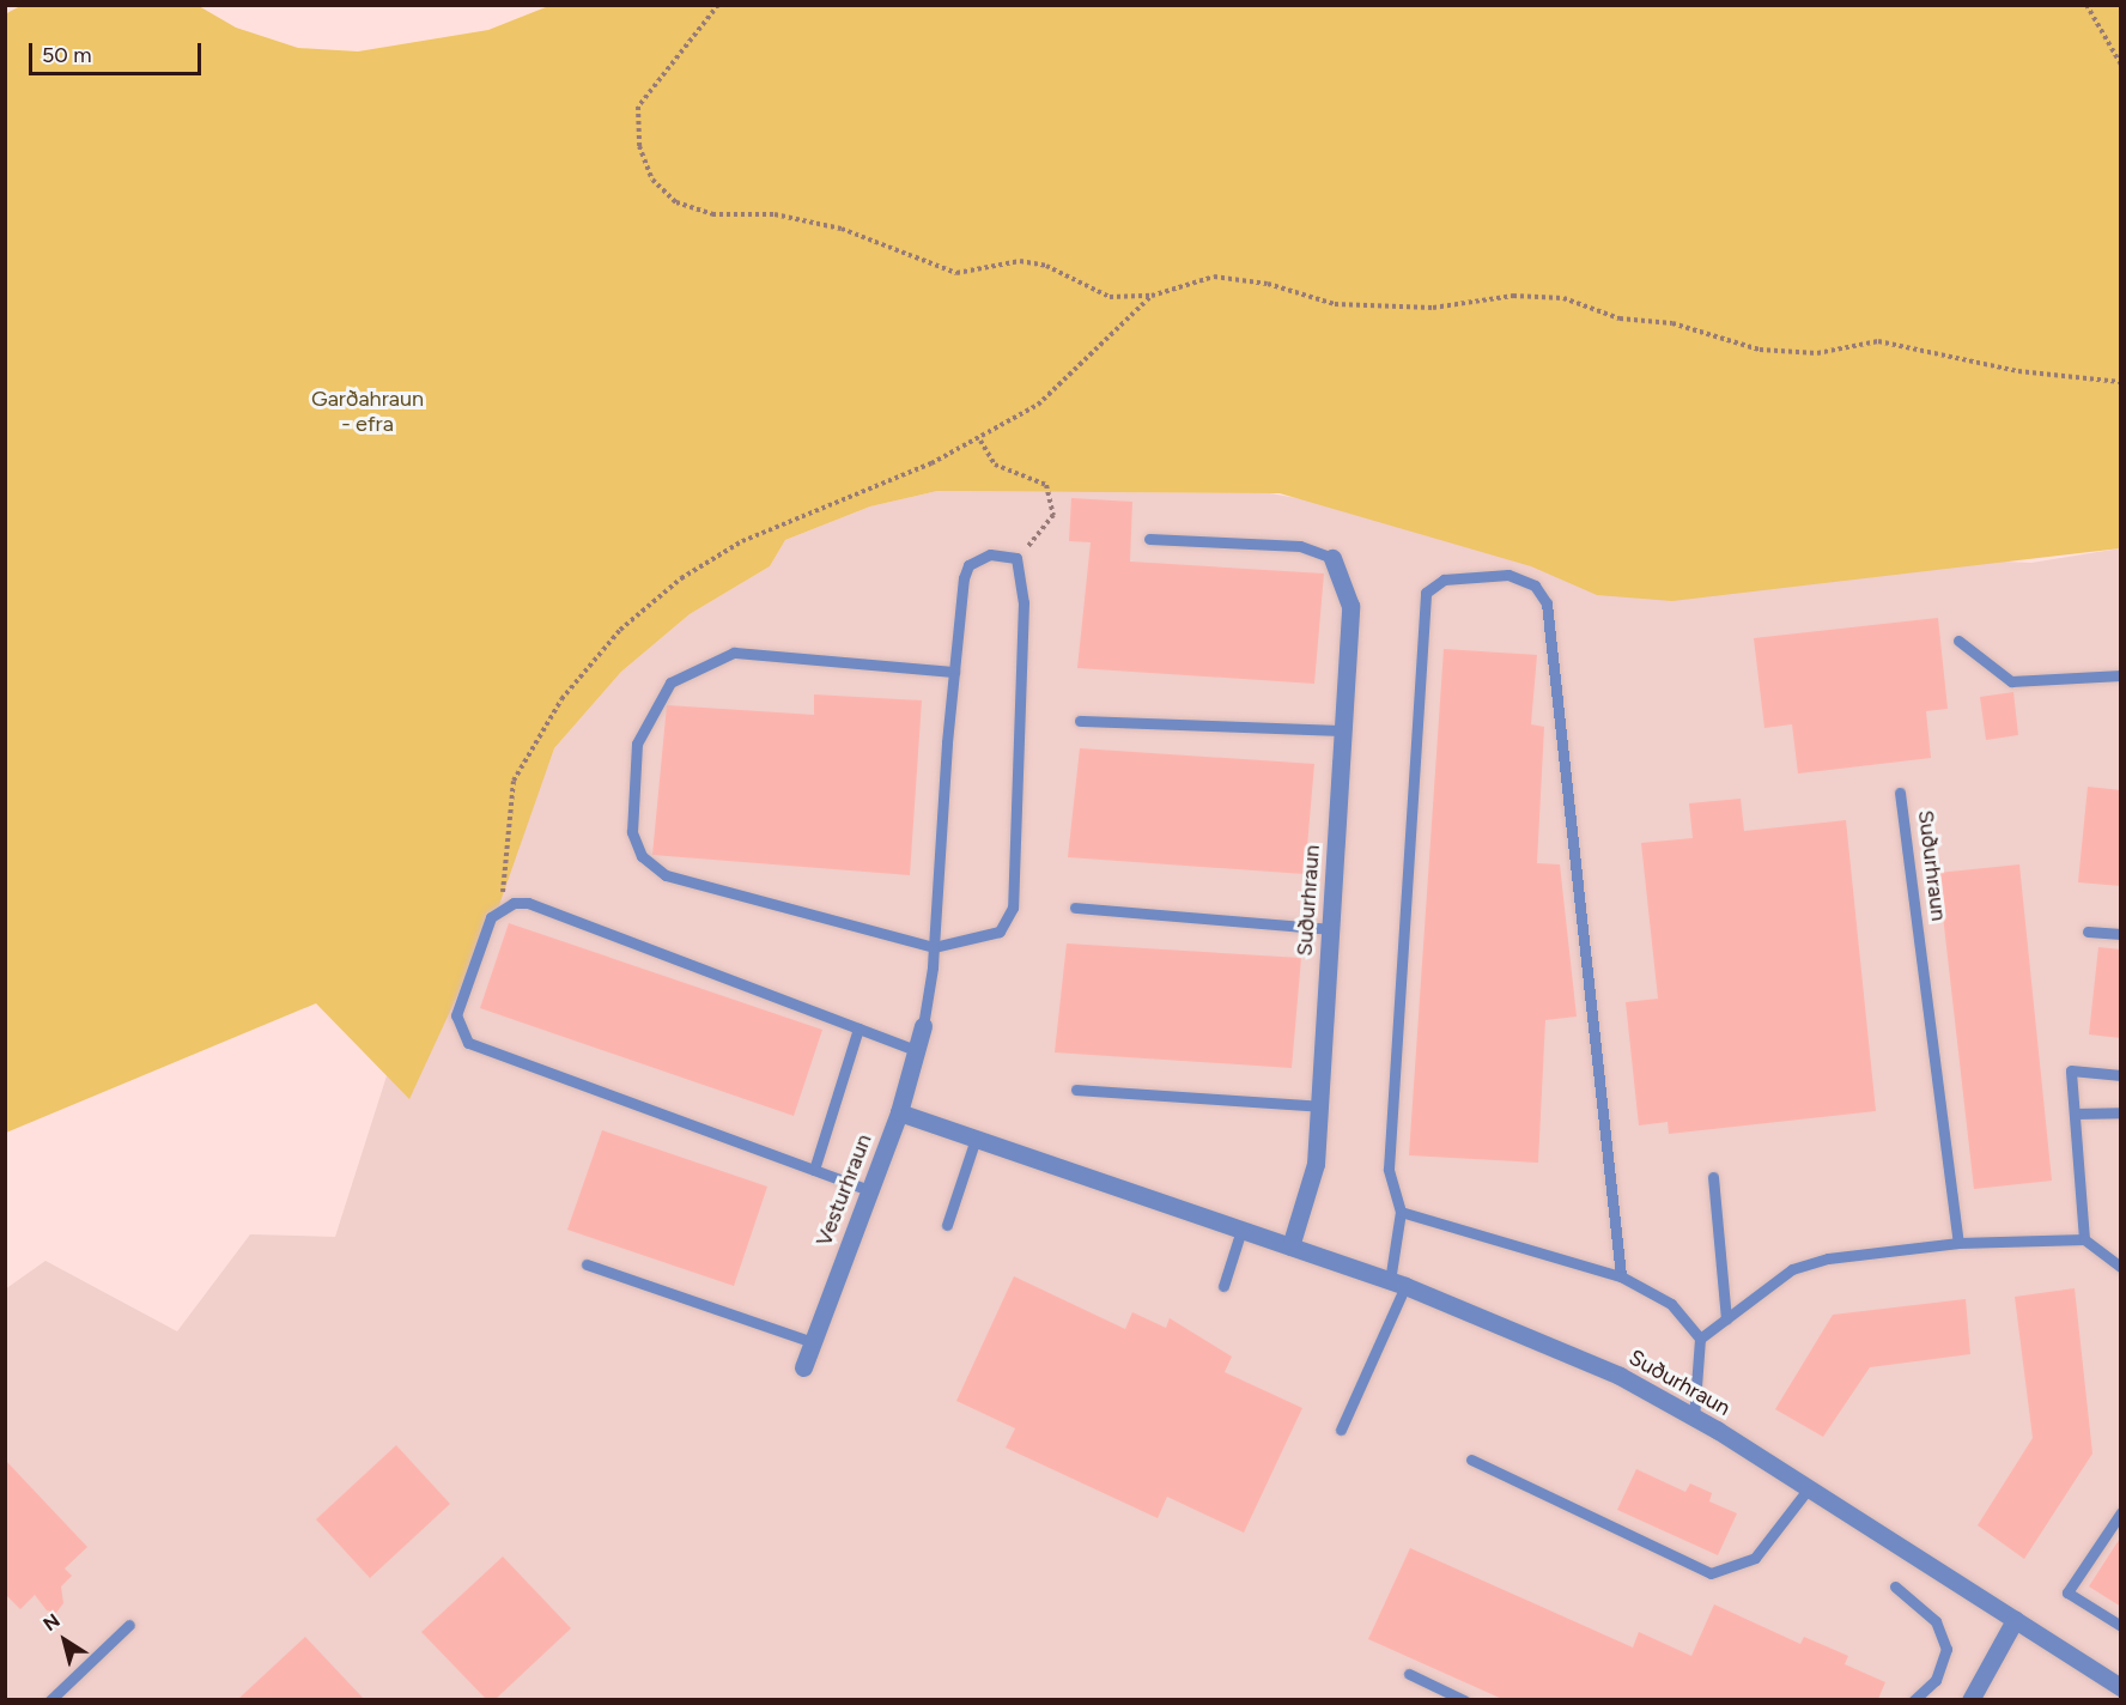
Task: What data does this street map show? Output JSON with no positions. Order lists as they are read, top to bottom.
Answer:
{
  "streets": {
    "street": ["Suðurhraun", "Vesturhraun"]
  },
  "crossings": [
    ["Suðurhraun", "Vesturhraun"]
  ],
  "parks": ["Garðahraun - efra"],
  "scale_bar": "50 m",
  "north": "top left"
}
